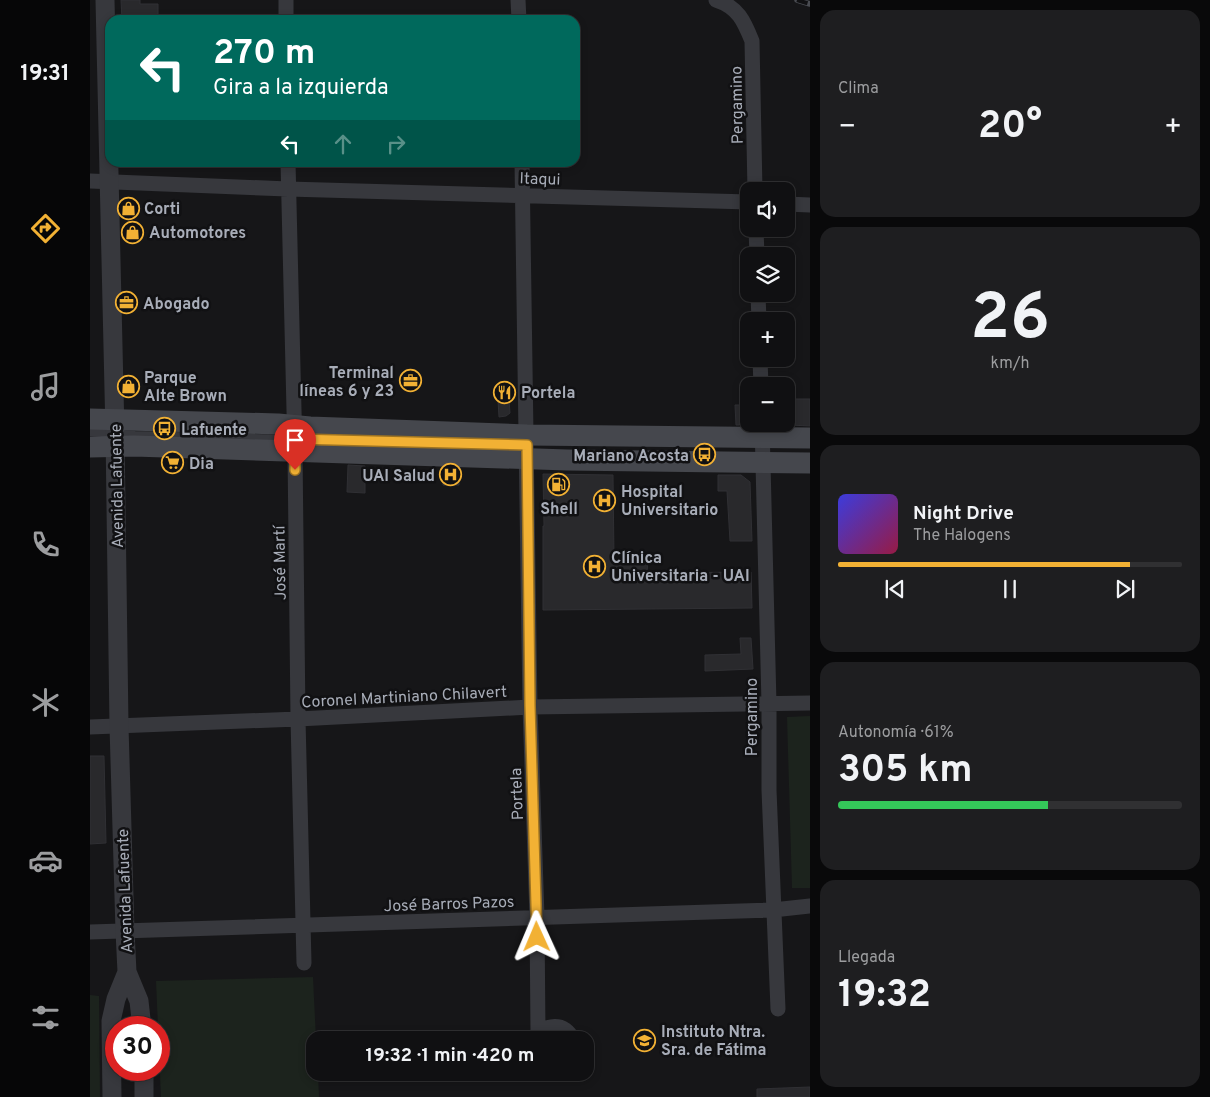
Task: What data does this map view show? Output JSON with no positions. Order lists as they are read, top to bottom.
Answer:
{
  "streets": {
    "street": [
      "Pergamino",
      "Itaqui",
      "Avenida Lafuente",
      "José Martí",
      "Coronel Martiniano Chilavert",
      "Portela",
      "José Barros Pazos"
    ]
  },
  "crossings": [
    ["Pergamino", "Coronel Martiniano Chilavert"],
    ["Pergamino", "José Barros Pazos"],
    ["Itaqui", "Avenida Lafuente"],
    ["Itaqui", "José Martí"],
    ["Itaqui", "Portela"],
    ["Avenida Lafuente", "Coronel Martiniano Chilavert"],
    ["Avenida Lafuente", "José Barros Pazos"],
    ["José Martí", "Coronel Martiniano Chilavert"],
    ["José Martí", "José Barros Pazos"],
    ["Coronel Martiniano Chilavert", "Portela"],
    ["Portela", "José Barros Pazos"]
  ],
  "places": {
    "shop": ["Corti", "Automotores", "Parque Alte Brown"],
    "office": ["Abogado", "Terminal líneas 6 y 23"],
    "restaurant": ["Portela"],
    "bus stop": ["Lafuente", "Mariano Acosta"],
    "supermarket": ["Dia"],
    "hospital": ["UAI Salud", "Hospital Universitario", "Clínica Universitaria - UAI"],
    "fuel station": ["Shell"],
    "school or university": ["Instituto Ntra. Sra. de Fátima"]
  },
  "page": {
    "tabs": "19:31",
    "tile": [
      "Clima",
      ["26", "km/h"],
      ["Autonomía · 61%", "305 km"],
      ["Llegada", "19:32"]
    ],
    "turn": ["270 m", "Gira a la izquierda"],
    "heat": ["−", "20°", "+"],
    "map_buttons": ["+", "−"],
    "song": ["Night Drive", "The Halogens"],
    "limit": "30",
    "trip": "19:32 · 1 min · 420 m"
  }
}
